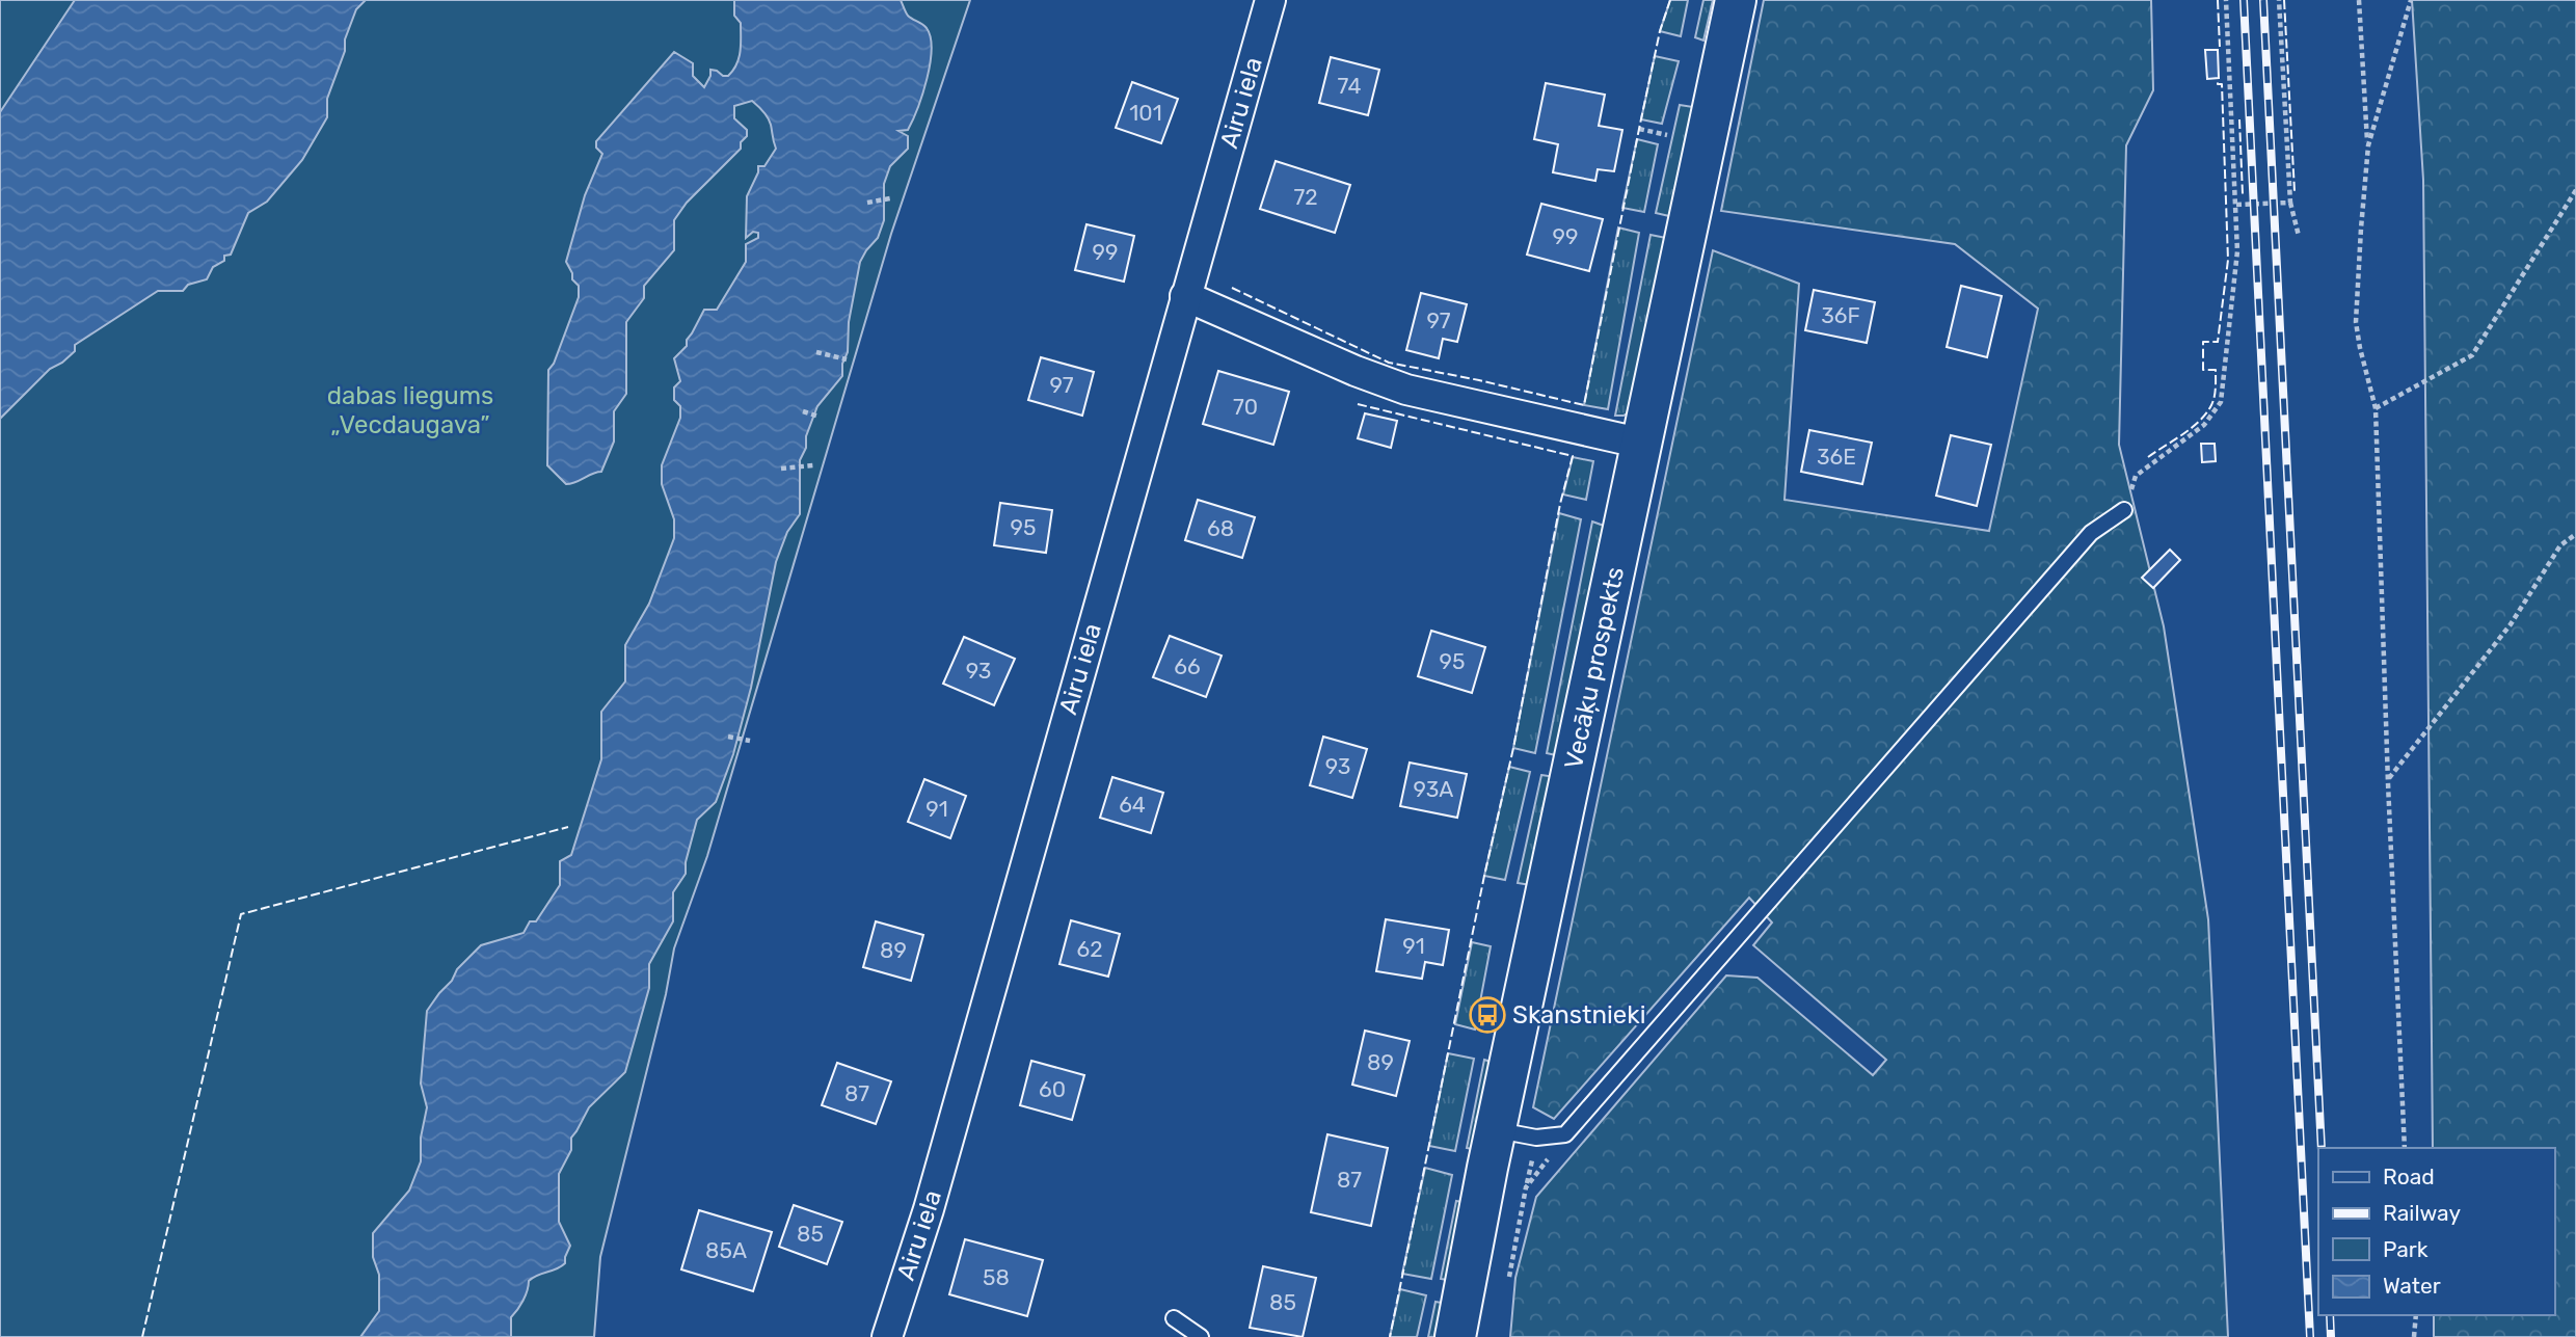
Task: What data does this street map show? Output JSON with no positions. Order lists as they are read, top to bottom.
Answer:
{
  "streets": {
    "main road": ["Vecāķu prospekts"],
    "street": ["Airu iela"]
  },
  "parks": ["dabas liegums „Vecdaugava”"],
  "places": {
    "bus stop": ["Skanstnieki"]
  },
  "house_numbers": [
    "74",
    "101",
    "72",
    "99",
    "99",
    "36F",
    "97",
    "97",
    "70",
    "36E",
    "95",
    "68",
    "95",
    "66",
    "93",
    "93",
    "93A",
    "64",
    "91",
    "91",
    "62",
    "89",
    "89",
    "60",
    "87",
    "87",
    "85",
    "85A",
    "58",
    "85"
  ],
  "legend": [
    "Road",
    "Railway",
    "Park",
    "Water"
  ]
}
